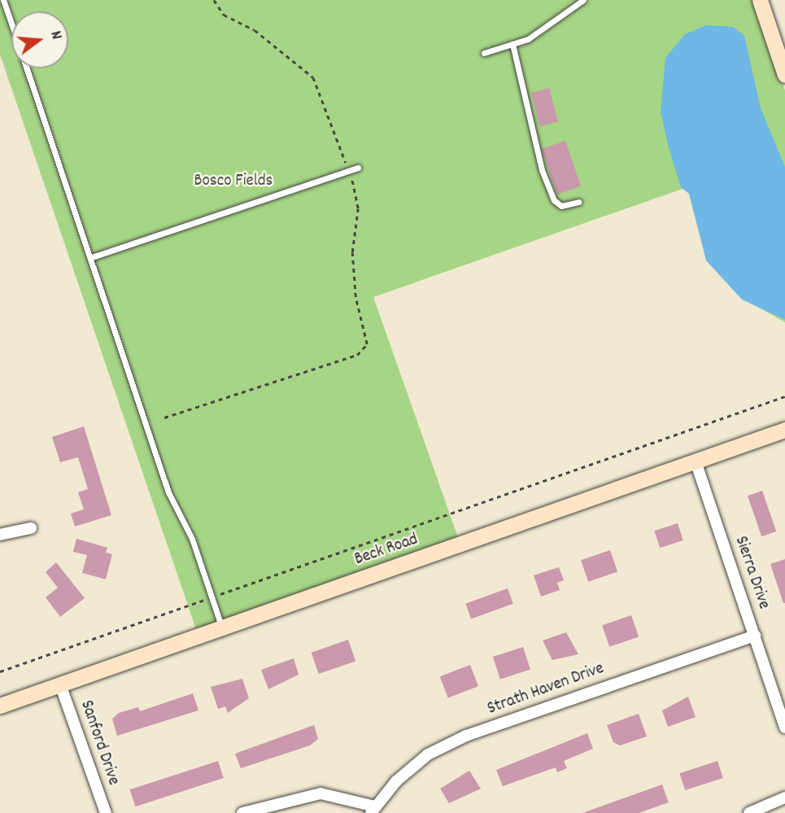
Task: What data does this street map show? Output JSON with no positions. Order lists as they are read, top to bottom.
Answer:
{
  "streets": {
    "main road": ["Beck Road"],
    "street": ["Sierra Drive", "Strath Haven Drive", "Sanford Drive"]
  },
  "crossings": [
    ["Beck Road", "Sierra Drive"],
    ["Beck Road", "Sanford Drive"],
    ["Sierra Drive", "Strath Haven Drive"]
  ],
  "parks": ["Bosco Fields"],
  "north": "right"
}
